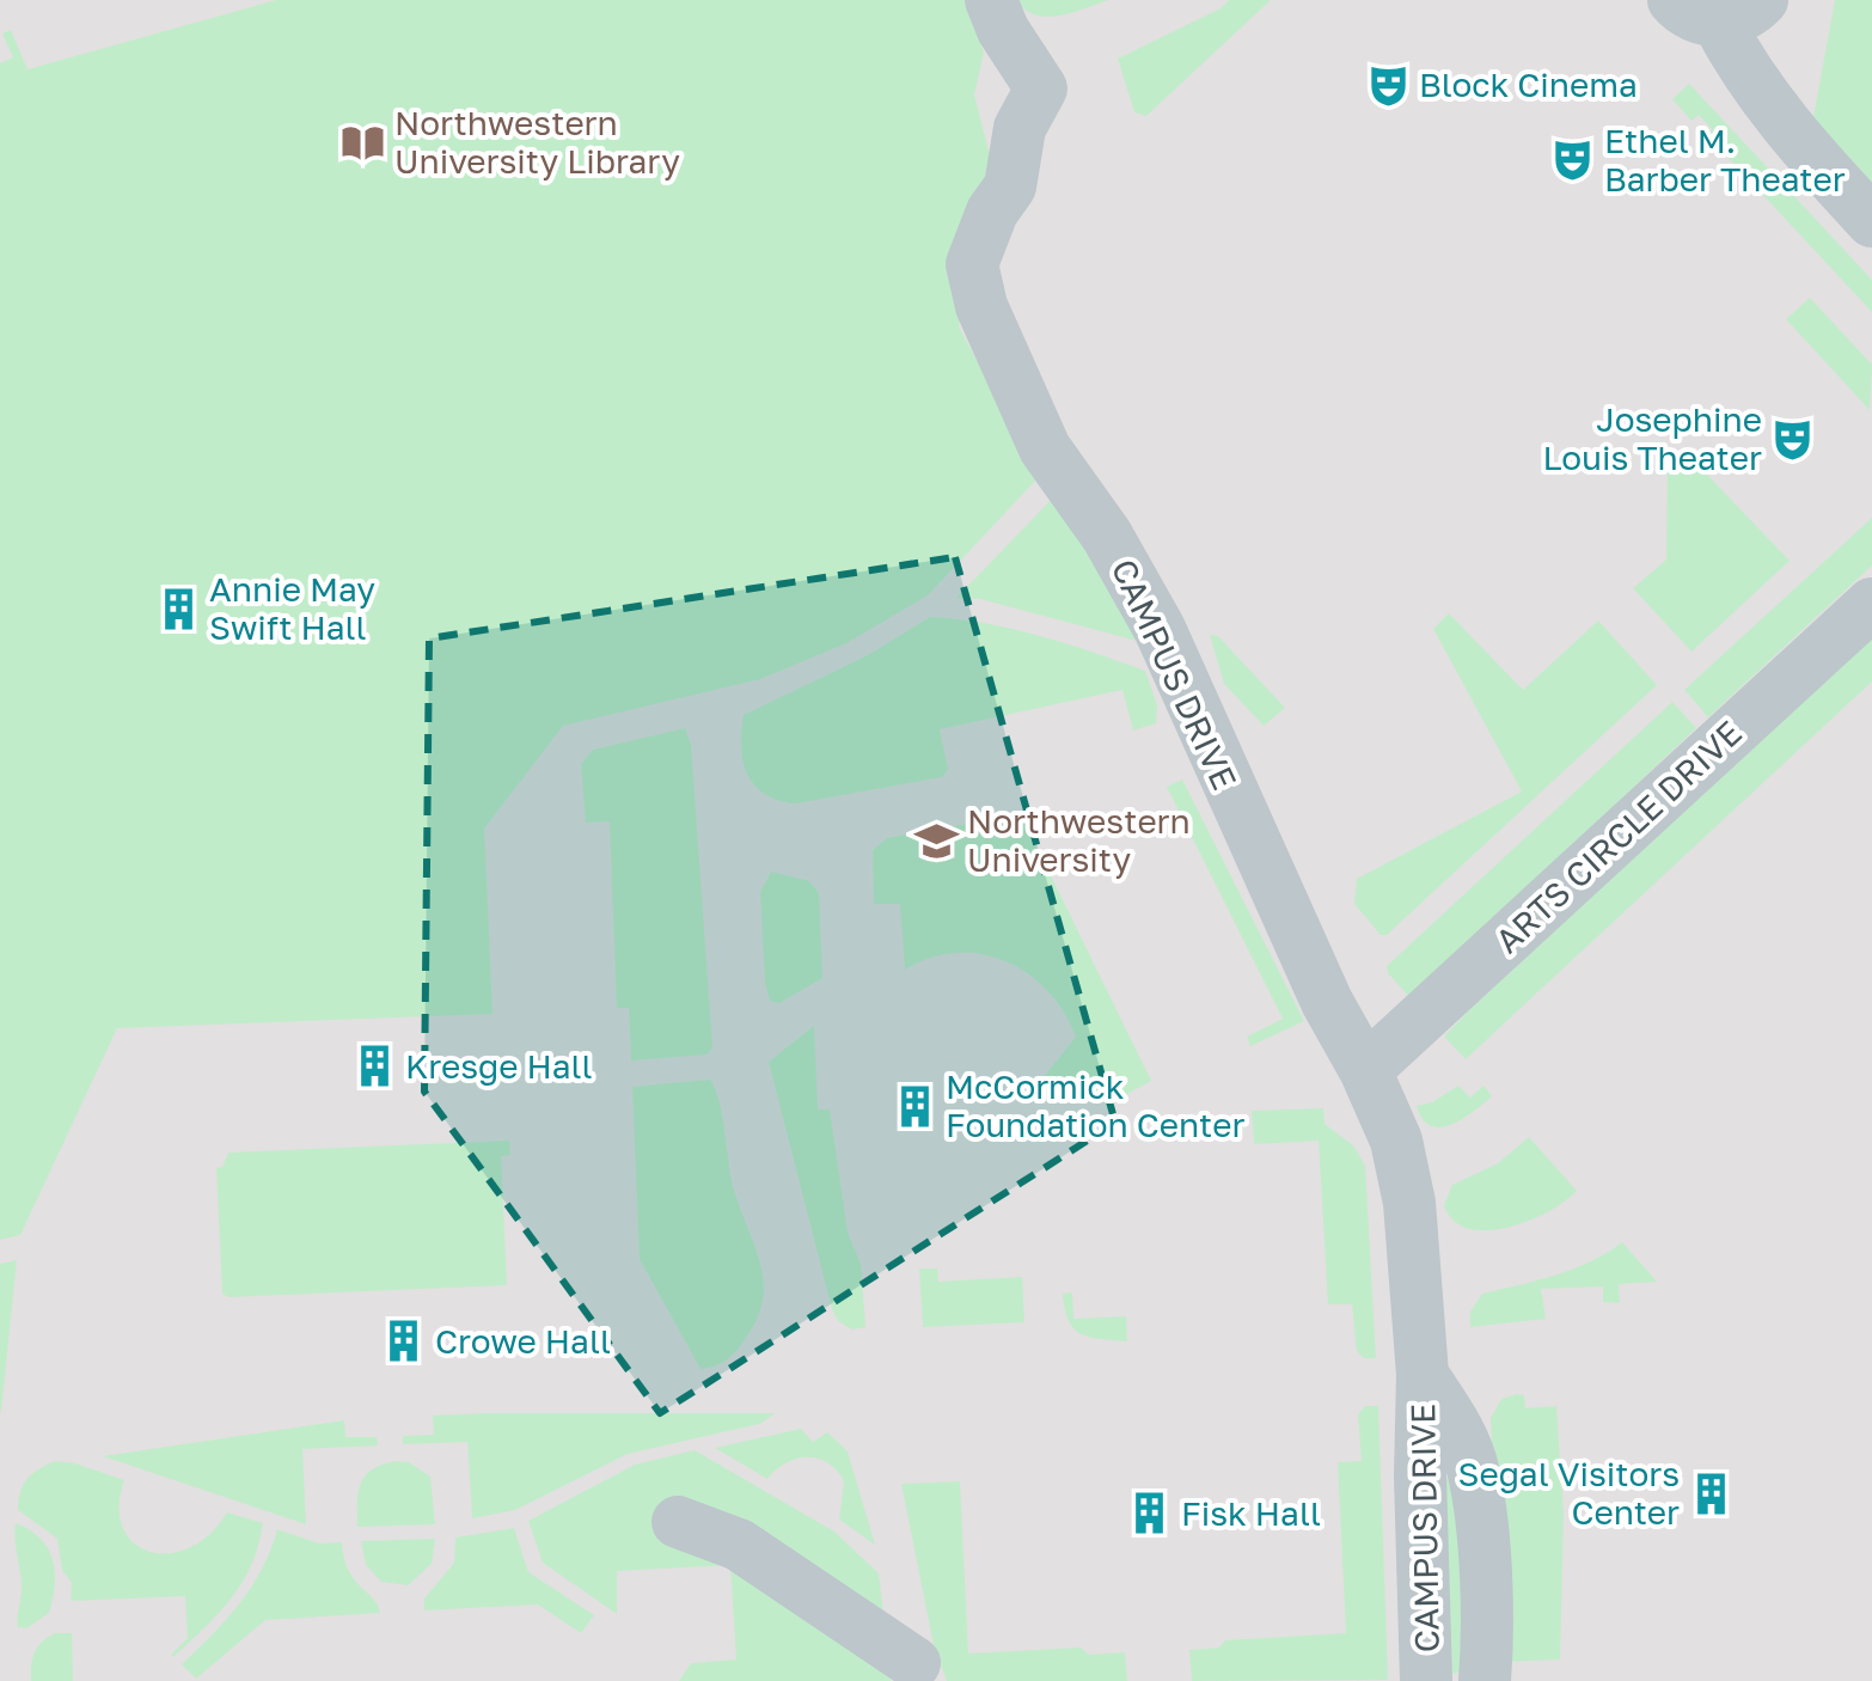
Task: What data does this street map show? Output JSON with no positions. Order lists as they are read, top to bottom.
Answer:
{
  "streets": {
    "lane": ["CAMPUS DRIVE", "ARTS CIRCLE DRIVE"]
  },
  "crossings": [
    ["CAMPUS DRIVE", "ARTS CIRCLE DRIVE"]
  ],
  "places": {
    "theatre": ["Block Cinema", "Ethel M. Barber Theater", "Josephine Louis Theater"],
    "library": ["Northwestern University Library"],
    "building": [
      "Annie May Swift Hall",
      "Kresge Hall",
      "McCormick Foundation Center",
      "Crowe Hall",
      "Segal Visitors Center",
      "Fisk Hall"
    ],
    "school or university": ["Northwestern University"]
  }
}
